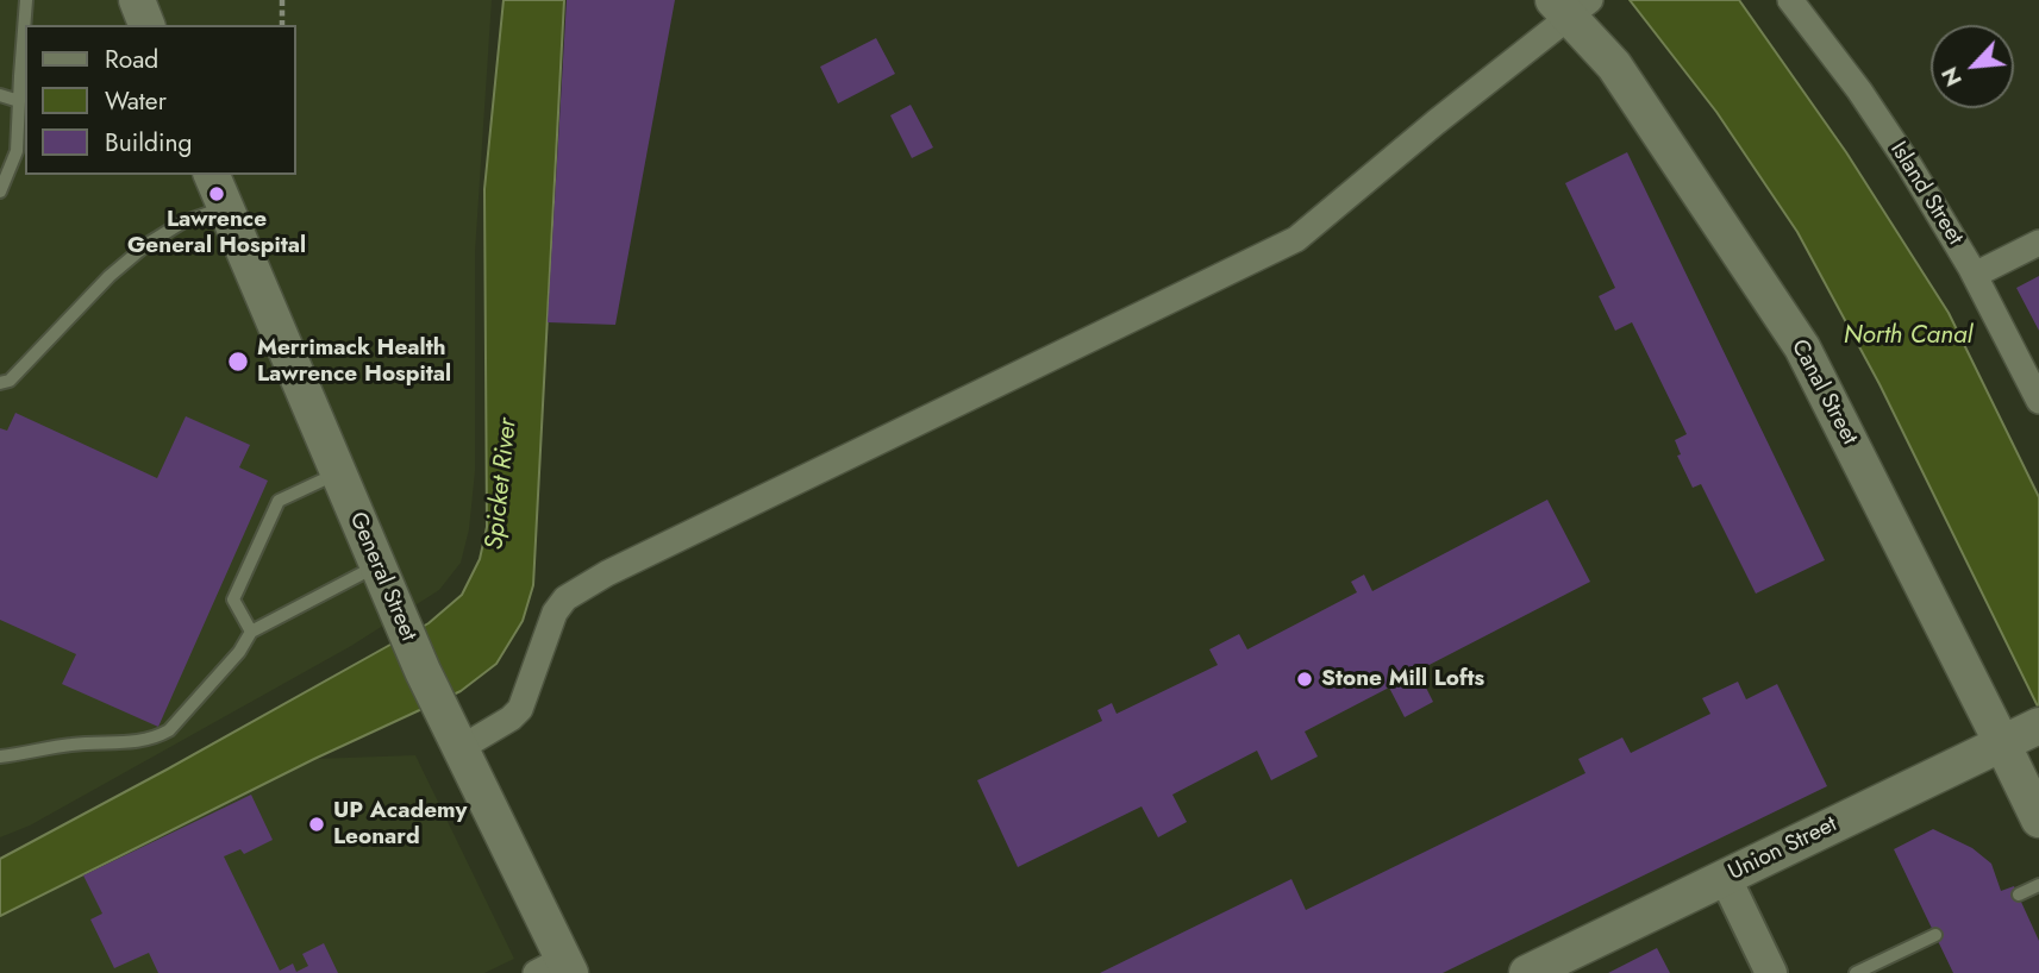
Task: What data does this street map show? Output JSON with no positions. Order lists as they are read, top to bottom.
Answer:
{
  "streets": {
    "main road": ["Canal Street", "General Street", "Union Street"],
    "street": ["Island Street"]
  },
  "crossings": [
    ["Canal Street", "Union Street"]
  ],
  "water": ["North Canal", "Spicket River"],
  "places": [
    "Lawrence General Hospital",
    "Merrimack Health Lawrence Hospital",
    "Stone Mill Lofts",
    "UP Academy Leonard"
  ],
  "legend": ["Road", "Water", "Building"],
  "north": "bottom left"
}
